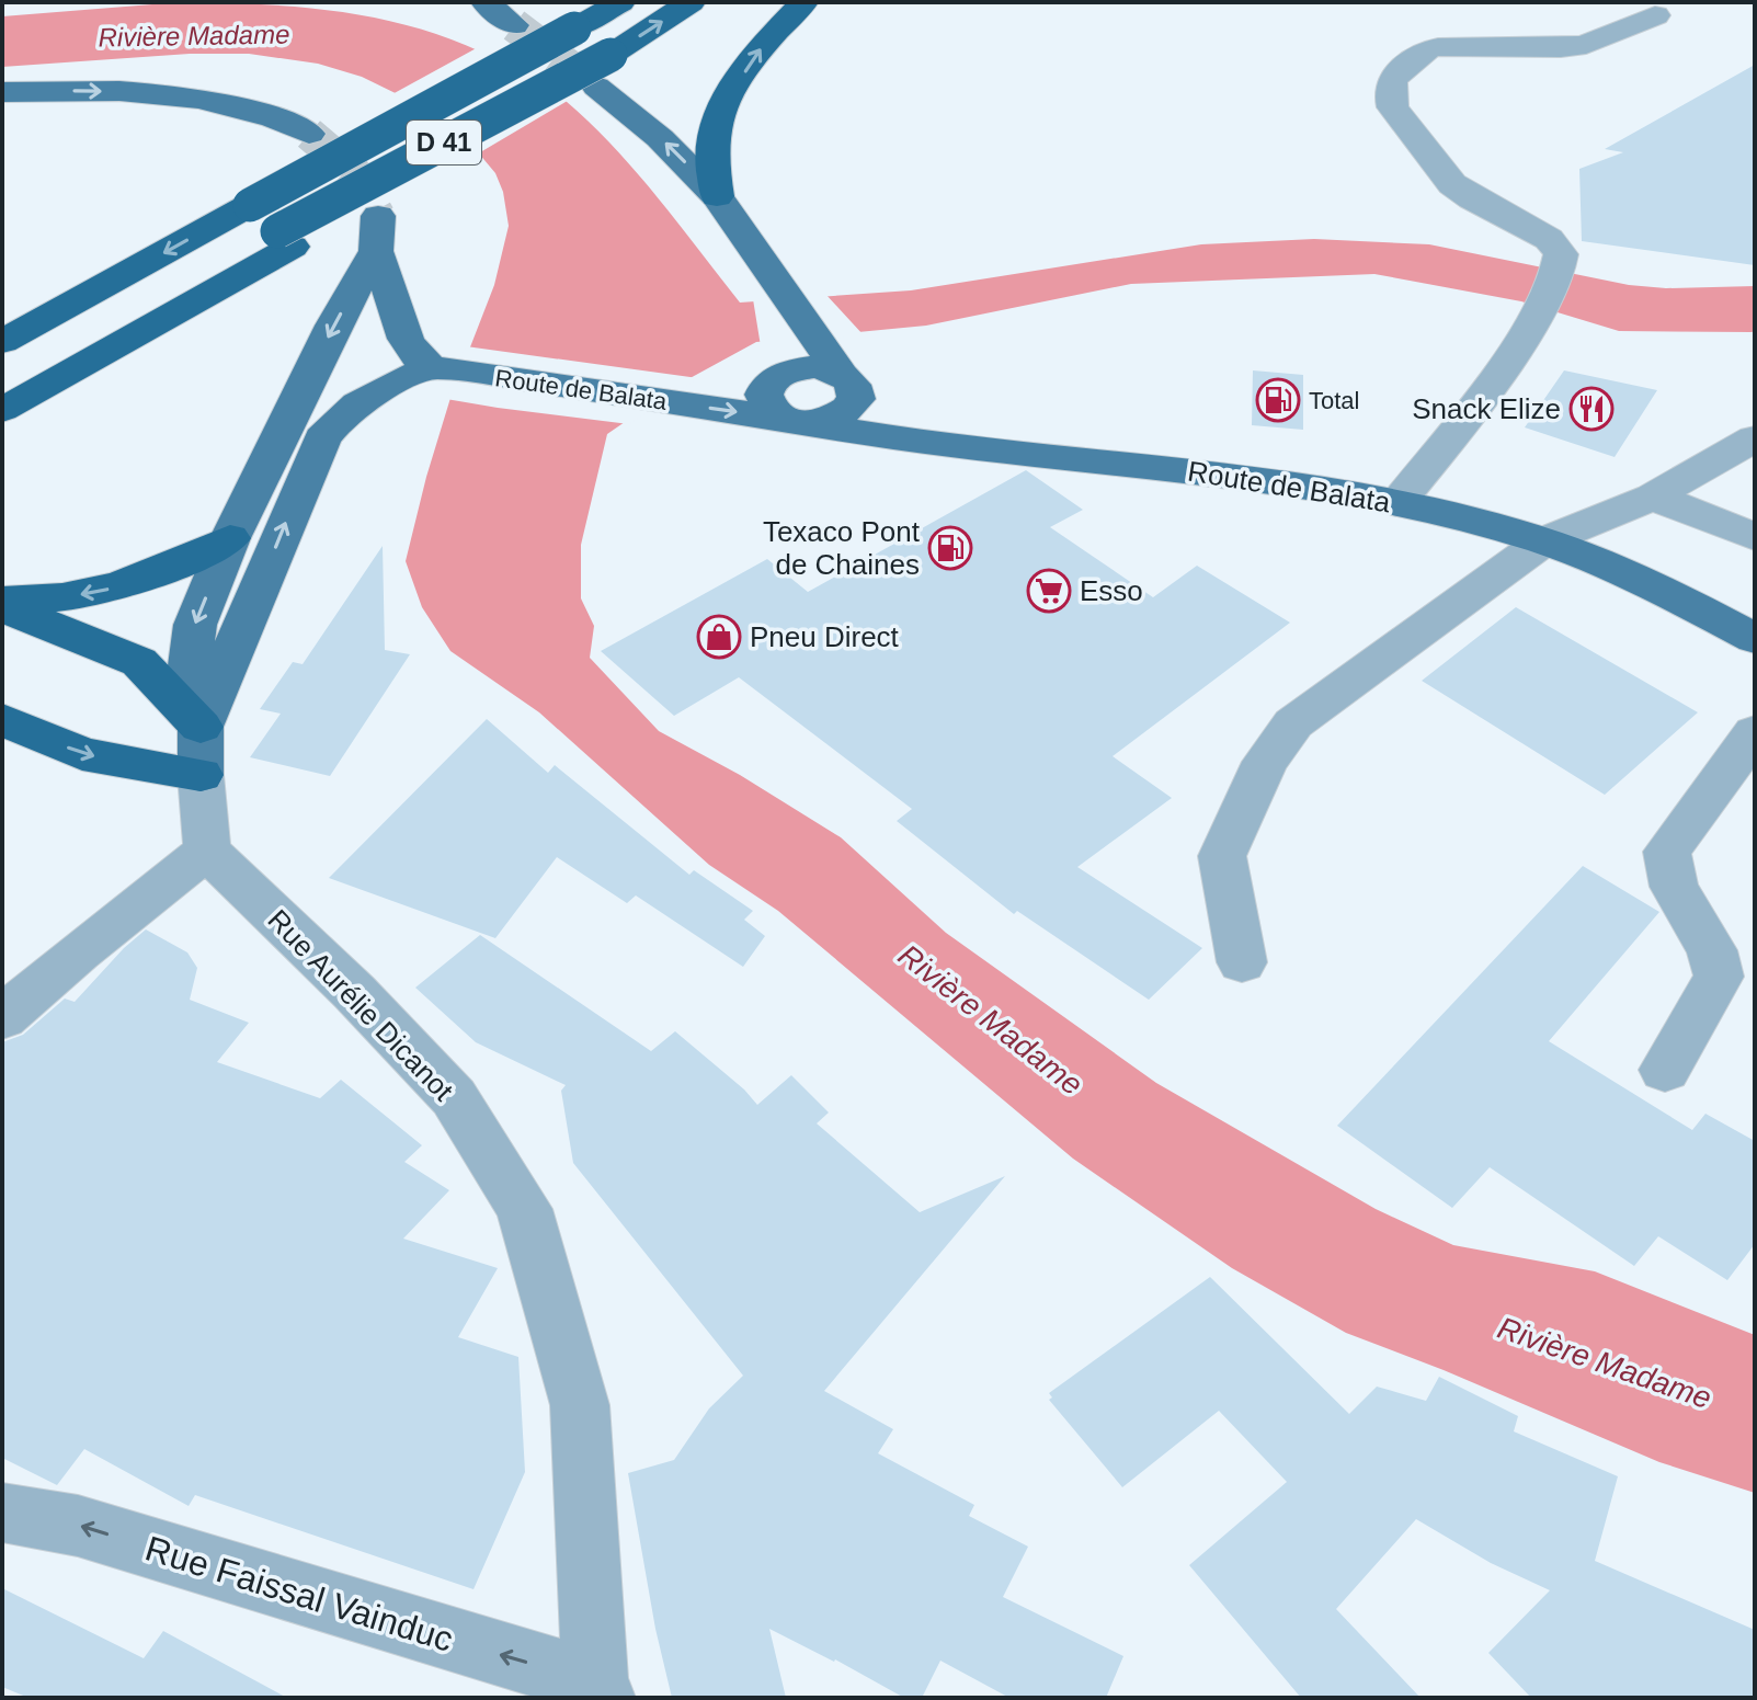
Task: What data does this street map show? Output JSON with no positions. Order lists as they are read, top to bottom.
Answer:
{
  "streets": {
    "highway": ["D 41"],
    "main road": ["Route de Balata"],
    "street": ["Rue Aurélie Dicanot", "Rue Faissal Vainduc"]
  },
  "crossings": [
    ["Rue Aurélie Dicanot", "Rue Faissal Vainduc"]
  ],
  "one_way": ["Rue Faissal Vainduc"],
  "water": ["Rivière Madame"],
  "places": {
    "fuel station": ["Total", "Texaco Pont de Chaines"],
    "restaurant": ["Snack Elize"],
    "supermarket": ["Esso"],
    "shop": ["Pneu Direct"]
  }
}
